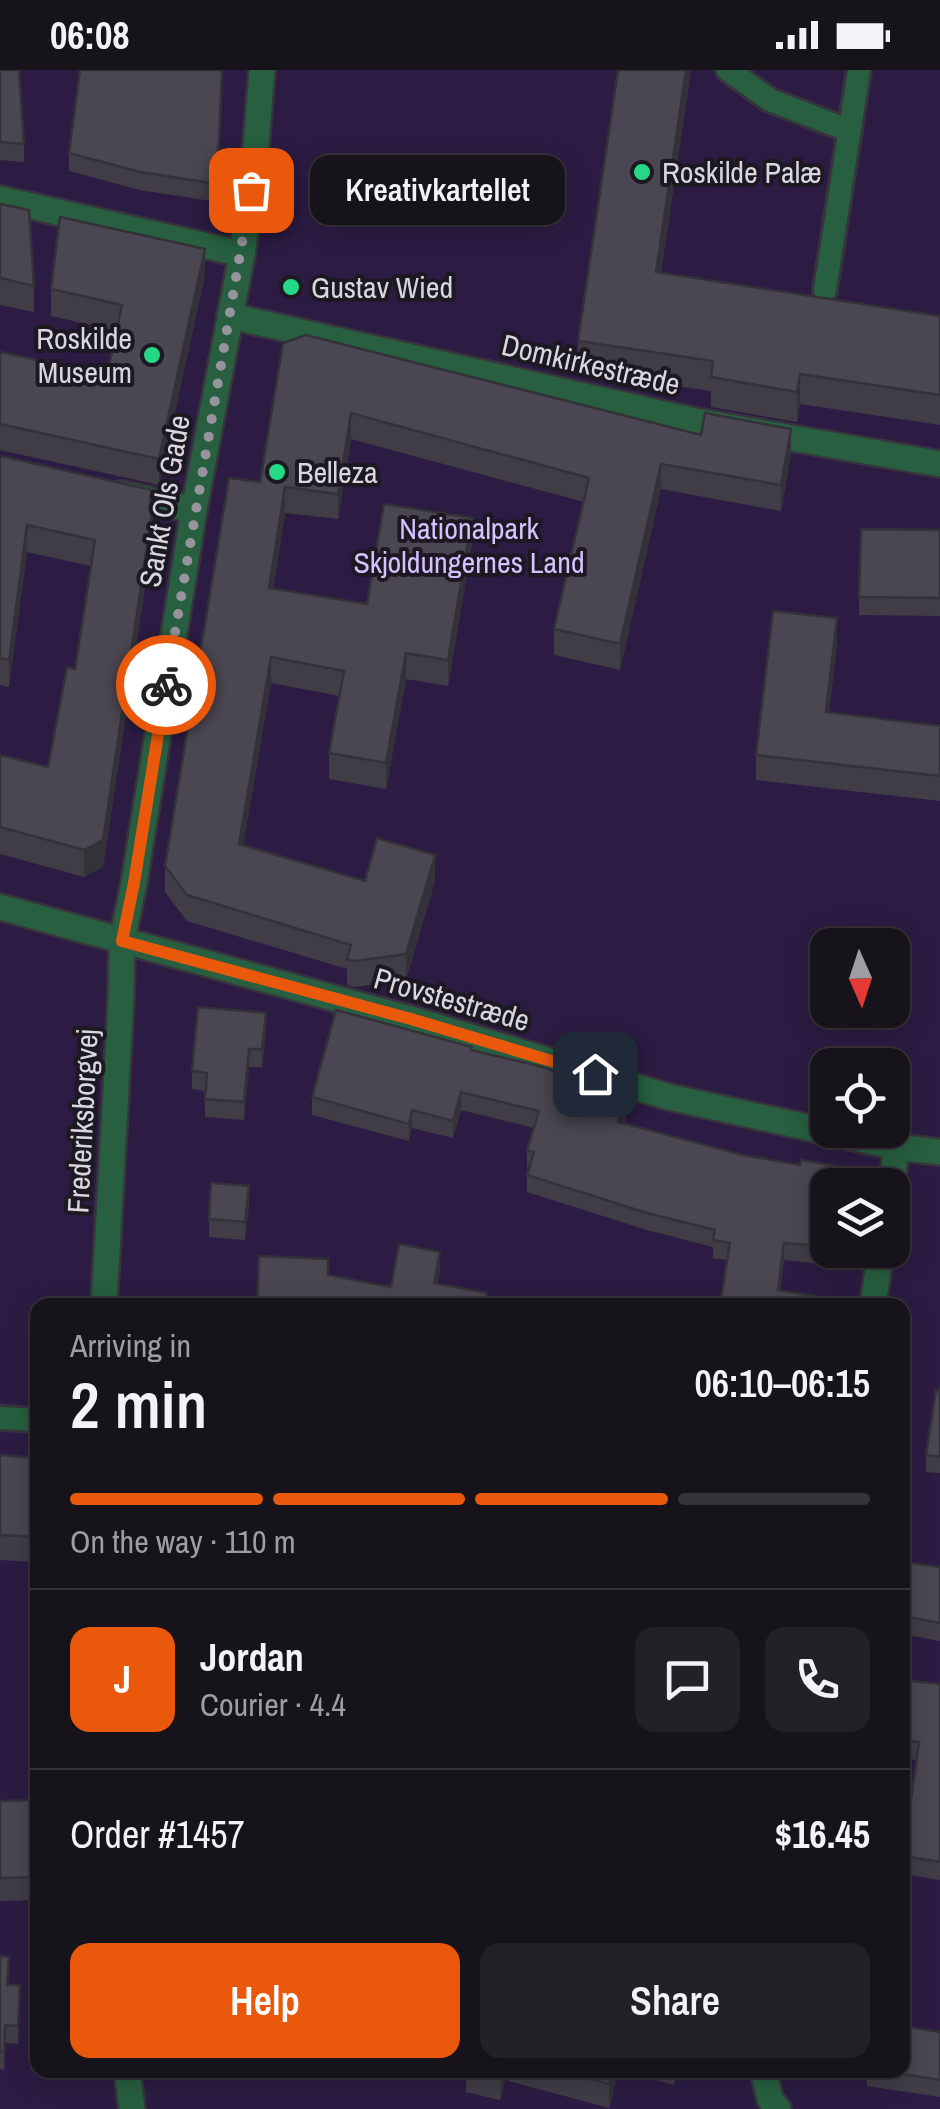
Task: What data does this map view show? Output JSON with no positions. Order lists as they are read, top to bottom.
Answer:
{
  "streets": {
    "street": [
      "Domkirkestræde",
      "Sankt Ols Gade",
      "Provstestræde",
      "Frederiksborgvej"
    ]
  },
  "crossings": [
    ["Domkirkestræde", "Sankt Ols Gade"],
    ["Sankt Ols Gade", "Provstestræde"],
    ["Sankt Ols Gade", "Frederiksborgvej"],
    ["Provstestræde", "Frederiksborgvej"]
  ],
  "parks": ["Nationalpark Skjoldungernes Land"],
  "places": [
    "Roskilde Palæ",
    "Kreativkartellet",
    "Gustav Wied",
    "Roskilde Museum",
    "Belleza"
  ],
  "north": "bottom",
  "page": {
    "status": "06:08",
    "bubble": "Kreativkartellet",
    "heading": ["2 min", "Arriving in", "06:10–06:15"],
    "panel": [
      "Jordan",
      "Courier · 4.4",
      "Order #1457",
      "$16.45"
    ],
    "bar": "On the way · 110 m",
    "round": "J",
    "buttons": ["Help", "Share"]
  }
}
